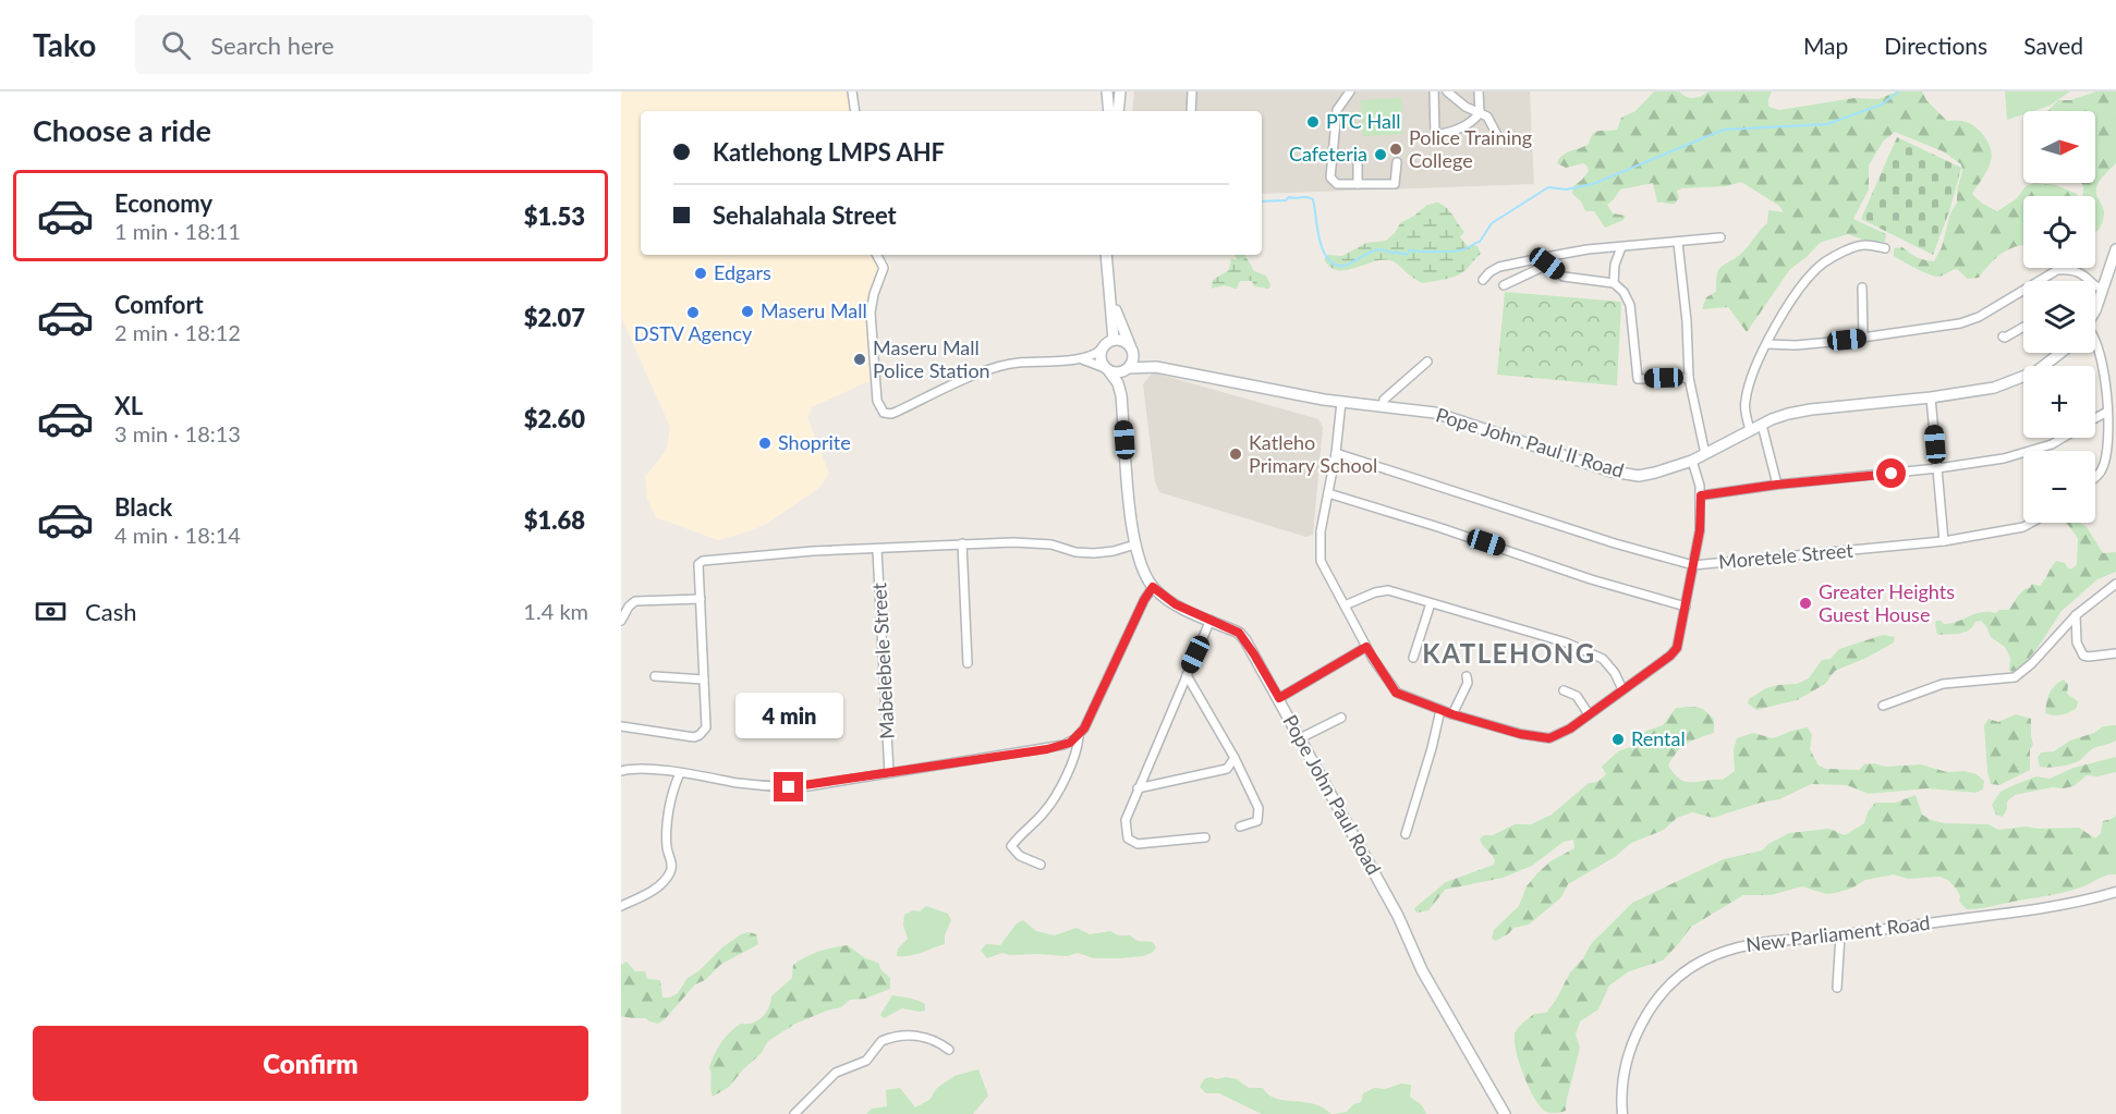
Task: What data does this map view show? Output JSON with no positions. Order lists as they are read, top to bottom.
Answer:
{
  "streets": {
    "main road": ["Pope John Paul II Road", "Pope John Paul Road"],
    "street": ["Moretele Street", "Mabelebele Street", "New Parliament Road"]
  },
  "districts": ["KATLEHONG"],
  "places": [
    "PTC Hall",
    "Police Training College",
    "Cafeteria",
    "Edgars",
    "Maseru Mall",
    "DSTV Agency",
    "Maseru Mall Police Station",
    "Shoprite",
    "Katleho Primary School",
    "Greater Heights Guest House",
    "Rental"
  ],
  "north": "right",
  "page": {
    "header": "Tako",
    "search": "Search here",
    "nav": ["Map", "Directions", "Saved"],
    "heading": "Choose a ride",
    "map_buttons": ["+", "−"],
    "banner": ["Katlehong LMPS AHF", "Sehalahala Street"],
    "list": [
      {
        "name": "Economy",
        "note": "1 min · 18:11",
        "value": "$1.53"
      },
      {
        "name": "Comfort",
        "note": "2 min · 18:12",
        "value": "$2.07"
      },
      {
        "name": "XL",
        "note": "3 min · 18:13",
        "value": "$2.60"
      },
      {
        "name": "Black",
        "note": "4 min · 18:14",
        "value": "$1.68"
      }
    ],
    "pay": ["Cash", "1.4 km"],
    "bubble": "4 min",
    "buttons": "Confirm"
  }
}
